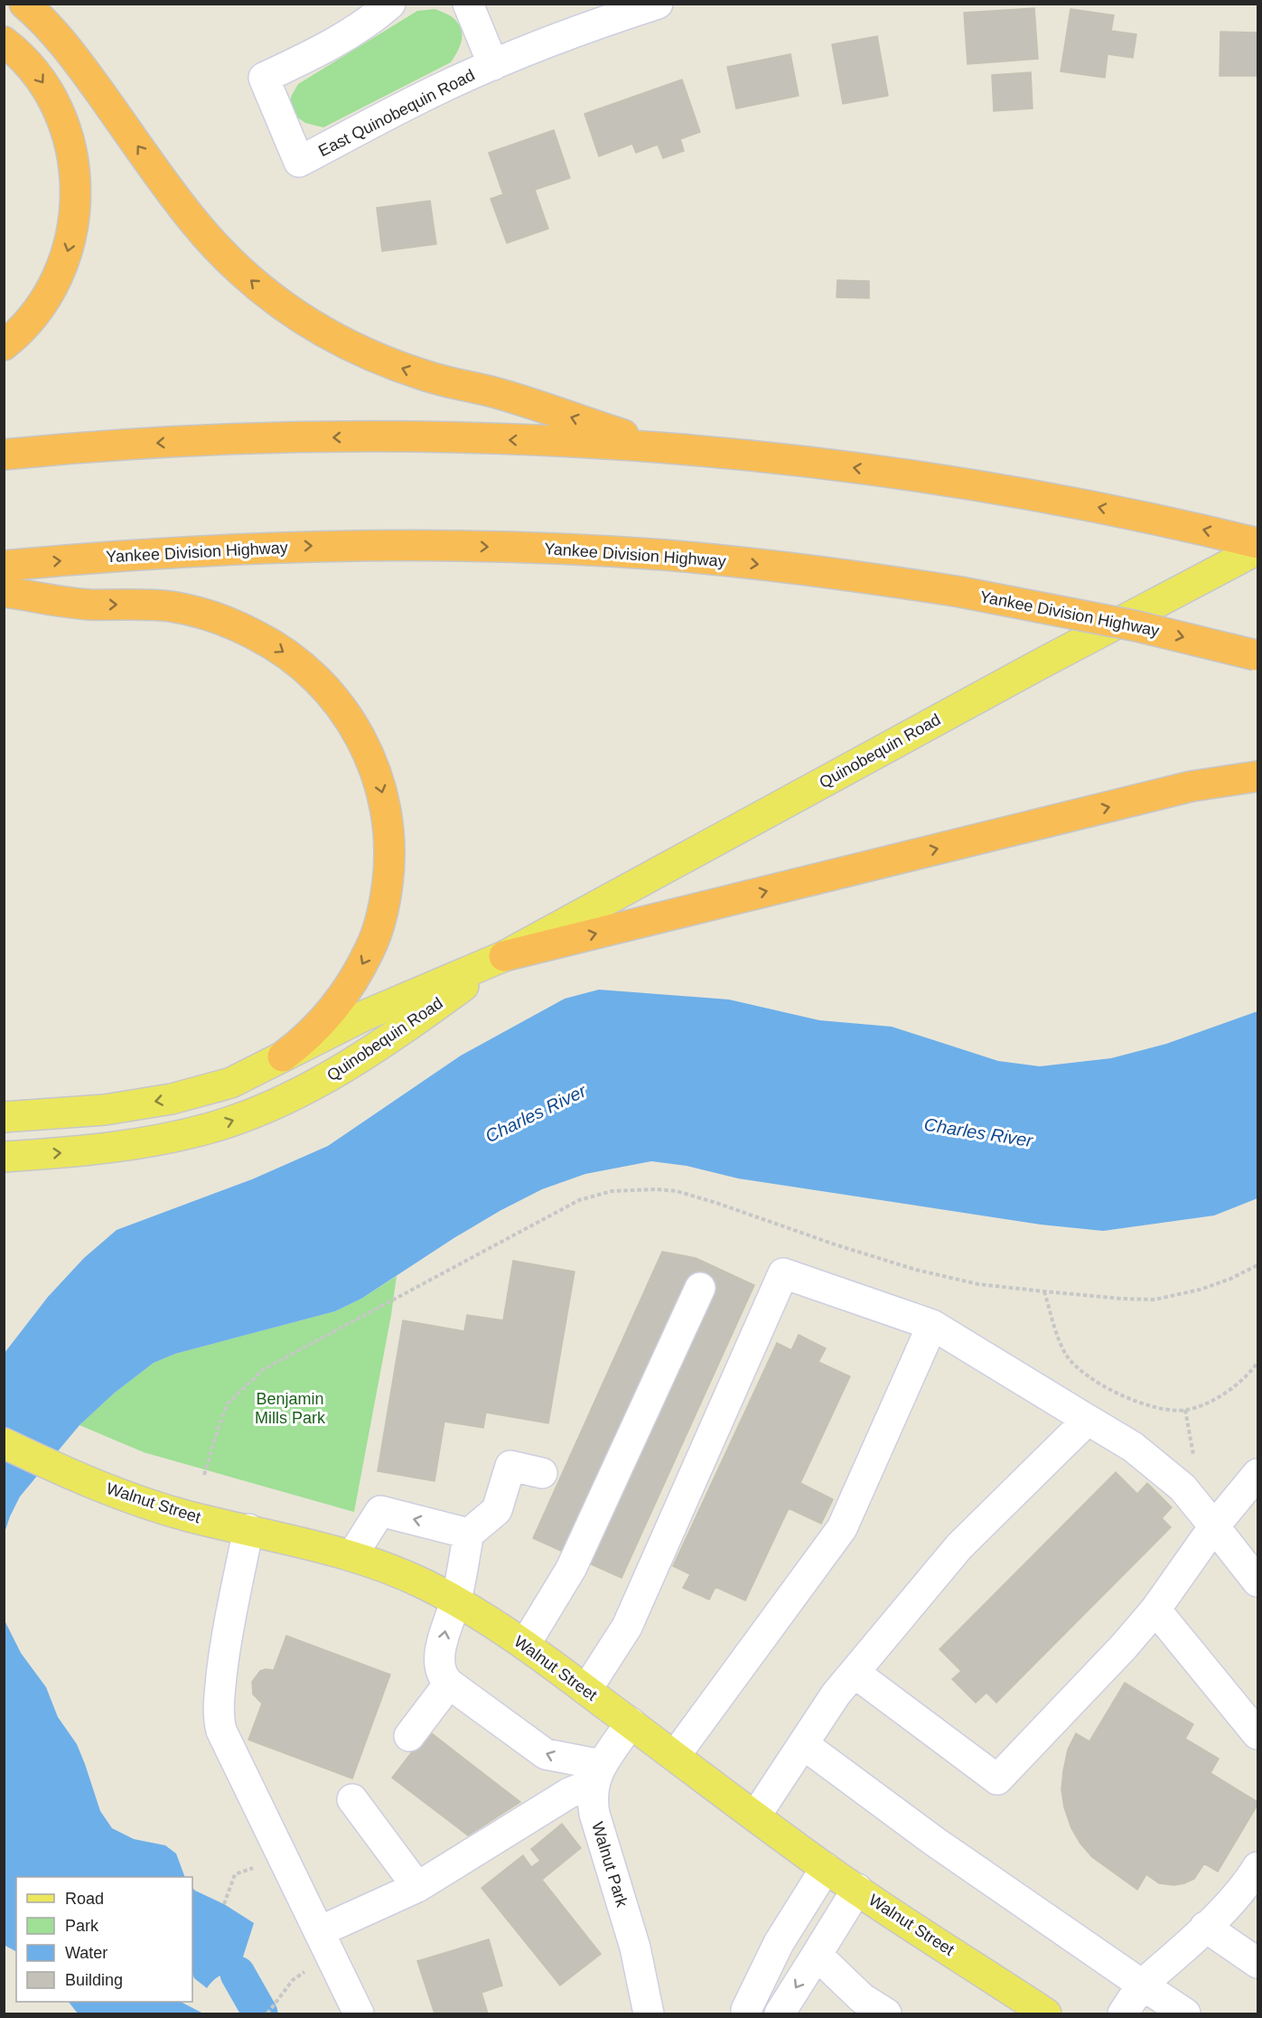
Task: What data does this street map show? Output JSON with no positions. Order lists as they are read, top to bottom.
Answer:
{
  "streets": {
    "highway": ["Yankee Division Highway"],
    "main road": ["Quinobequin Road", "Walnut Street"],
    "street": ["East Quinobequin Road", "Walnut Park"]
  },
  "water": ["Charles River"],
  "parks": ["Benjamin Mills Park"],
  "legend": [
    "Road",
    "Park",
    "Water",
    "Building"
  ]
}
